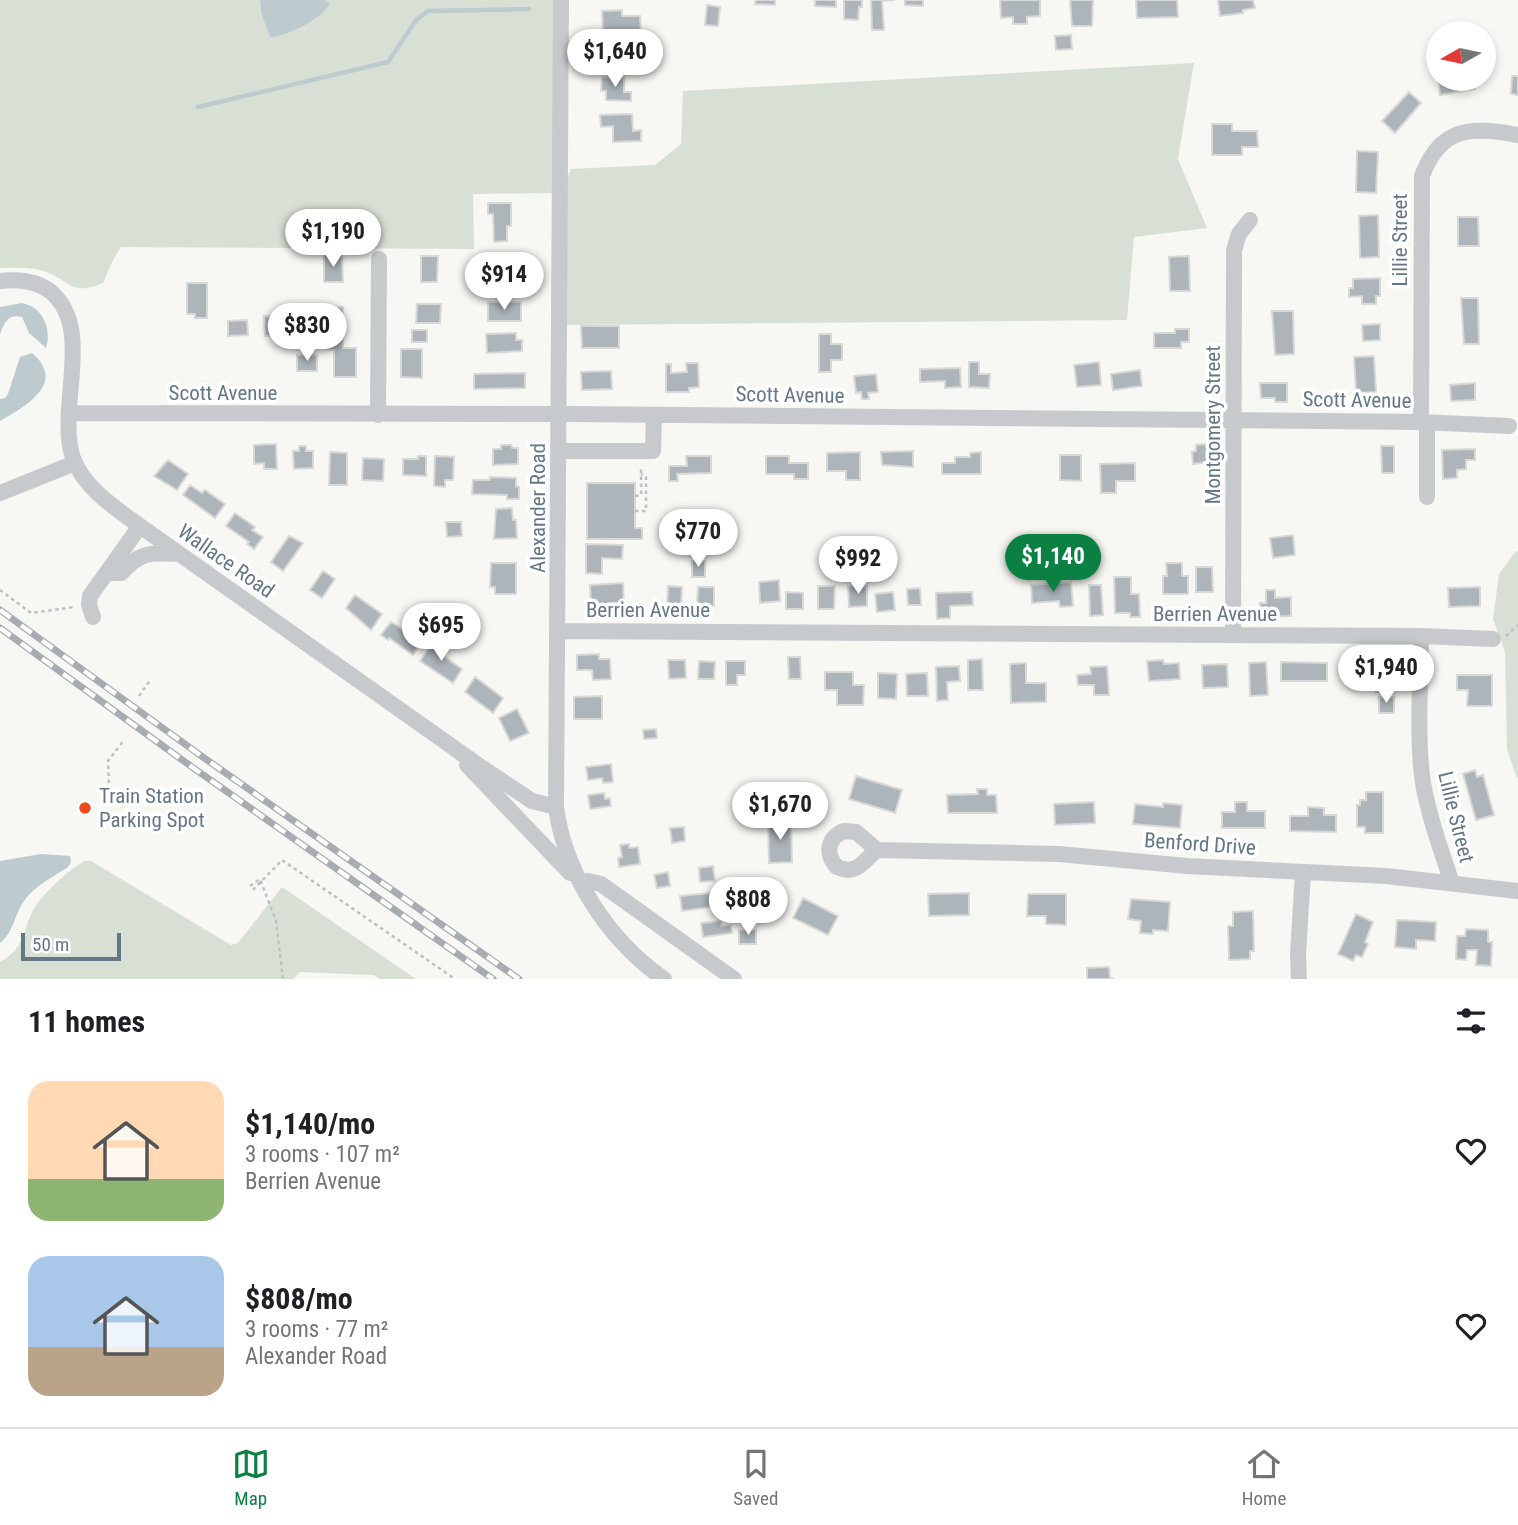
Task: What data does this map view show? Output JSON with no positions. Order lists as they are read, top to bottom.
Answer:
{
  "streets": {
    "street": [
      "Lillie Street",
      "Scott Avenue",
      "Montgomery Street",
      "Alexander Road",
      "Wallace Road",
      "Berrien Avenue",
      "Benford Drive"
    ]
  },
  "crossings": [
    ["Lillie Street", "Scott Avenue"],
    ["Lillie Street", "Berrien Avenue"],
    ["Lillie Street", "Benford Drive"],
    ["Scott Avenue", "Montgomery Street"],
    ["Scott Avenue", "Alexander Road"],
    ["Montgomery Street", "Berrien Avenue"],
    ["Alexander Road", "Wallace Road"],
    ["Alexander Road", "Berrien Avenue"]
  ],
  "places": ["Train Station Parking Spot"],
  "scale_bar": "50 m",
  "north": "left",
  "page": {
    "price": [
      "$1,640",
      "$1,190",
      "$914",
      "$830",
      "$770",
      "$1,140",
      "$992",
      "$695",
      "$1,940",
      "$1,670",
      "$808"
    ],
    "scale": "50 m",
    "heading": "11 homes",
    "list": [
      {
        "name": "$1,140/mo",
        "note": "3 rooms · 107 m² · Berrien Avenue"
      },
      {
        "name": "$808/mo",
        "note": "3 rooms · 77 m² · Alexander Road"
      }
    ],
    "tabs": ["Map", "Saved", "Home"]
  }
}
